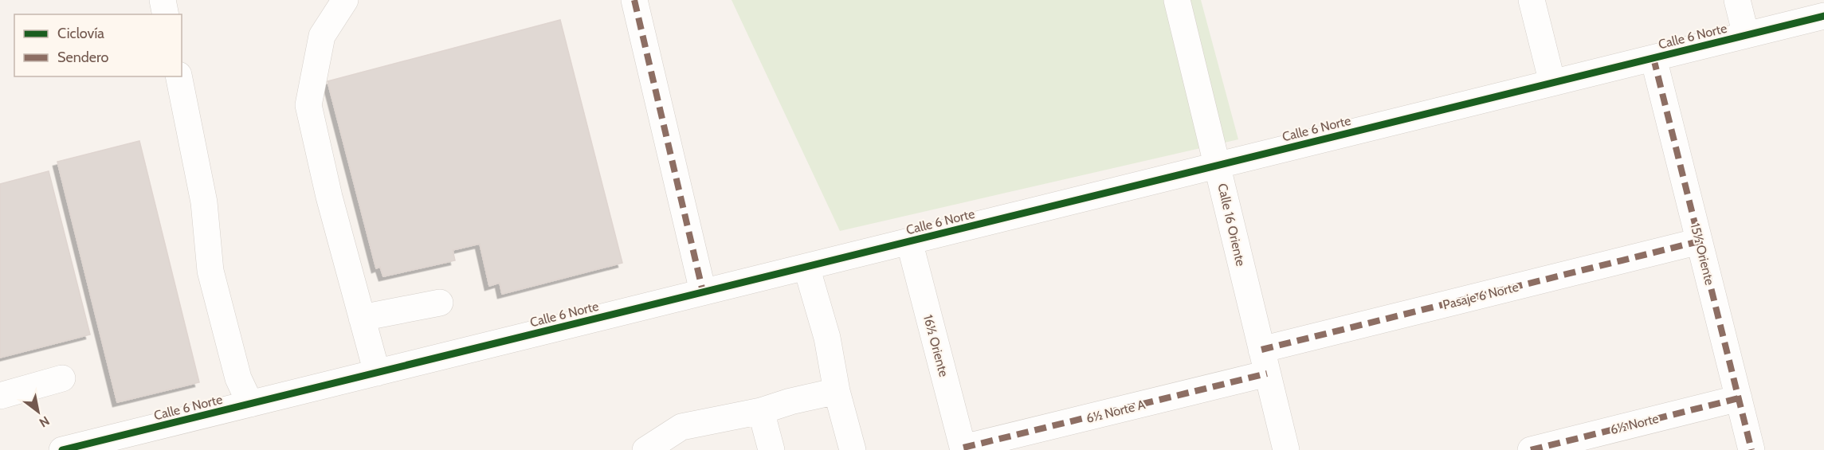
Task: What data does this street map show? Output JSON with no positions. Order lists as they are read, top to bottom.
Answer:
{
  "streets": {
    "street": [
      "Calle 6 Norte",
      "Calle 16 Oriente",
      "15½ Oriente",
      "Pasaje 6 Norte",
      "16½ Oriente",
      "6½ Norte A",
      "6½ Norte"
    ]
  },
  "crossings": [
    ["Calle 6 Norte", "Calle 16 Oriente"],
    ["Calle 6 Norte", "15½ Oriente"],
    ["Calle 6 Norte", "16½ Oriente"],
    ["Calle 16 Oriente", "Pasaje 6 Norte"],
    ["Calle 16 Oriente", "6½ Norte A"],
    ["15½ Oriente", "Pasaje 6 Norte"],
    ["15½ Oriente", "6½ Norte"],
    ["Pasaje 6 Norte", "6½ Norte A"],
    ["16½ Oriente", "6½ Norte A"]
  ],
  "legend": ["Ciclovía", "Sendero"],
  "north": "bottom right"
}
